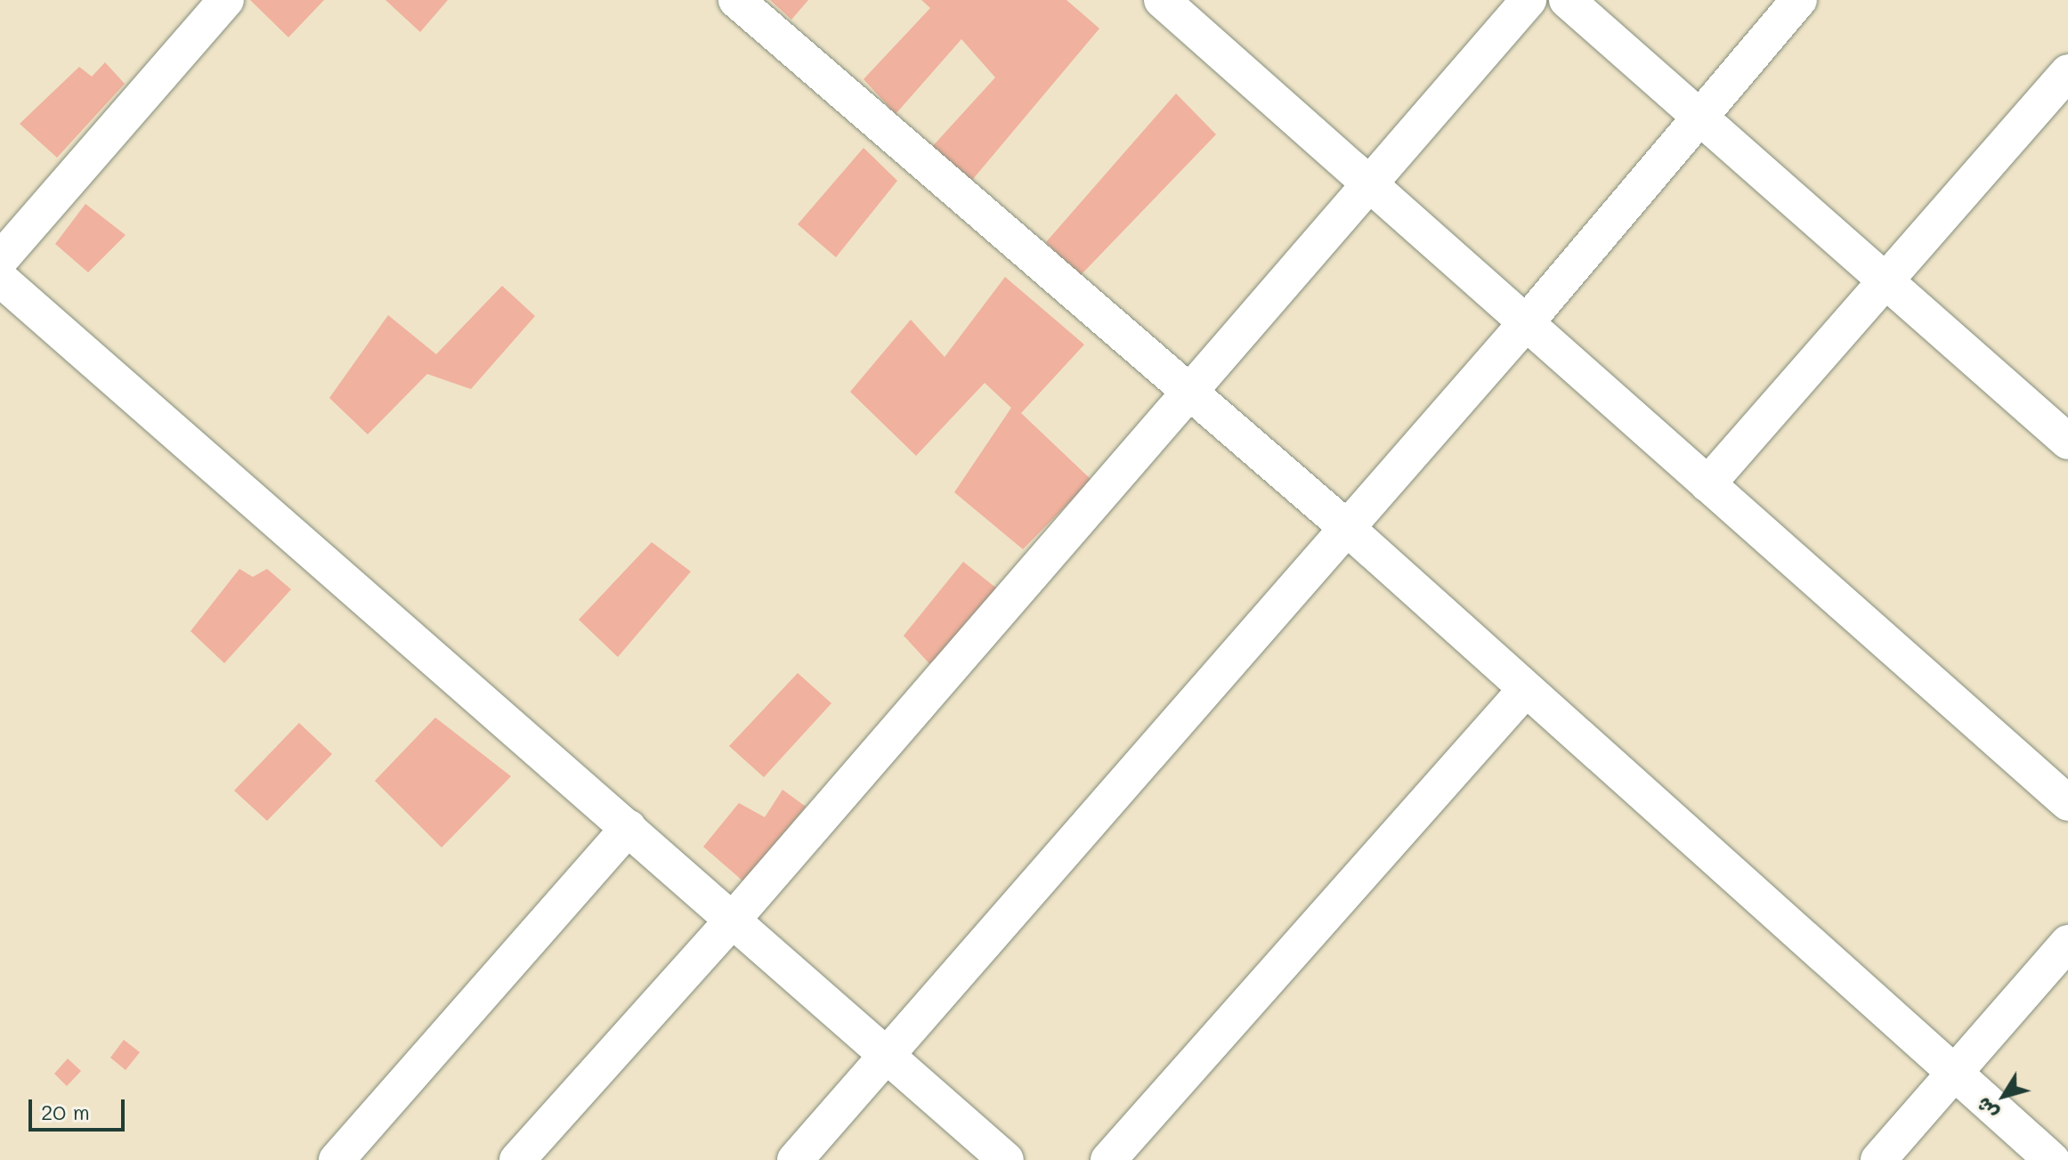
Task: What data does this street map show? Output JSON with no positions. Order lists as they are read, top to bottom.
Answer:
{
  "scale_bar": "20 m",
  "north": "bottom left"
}
